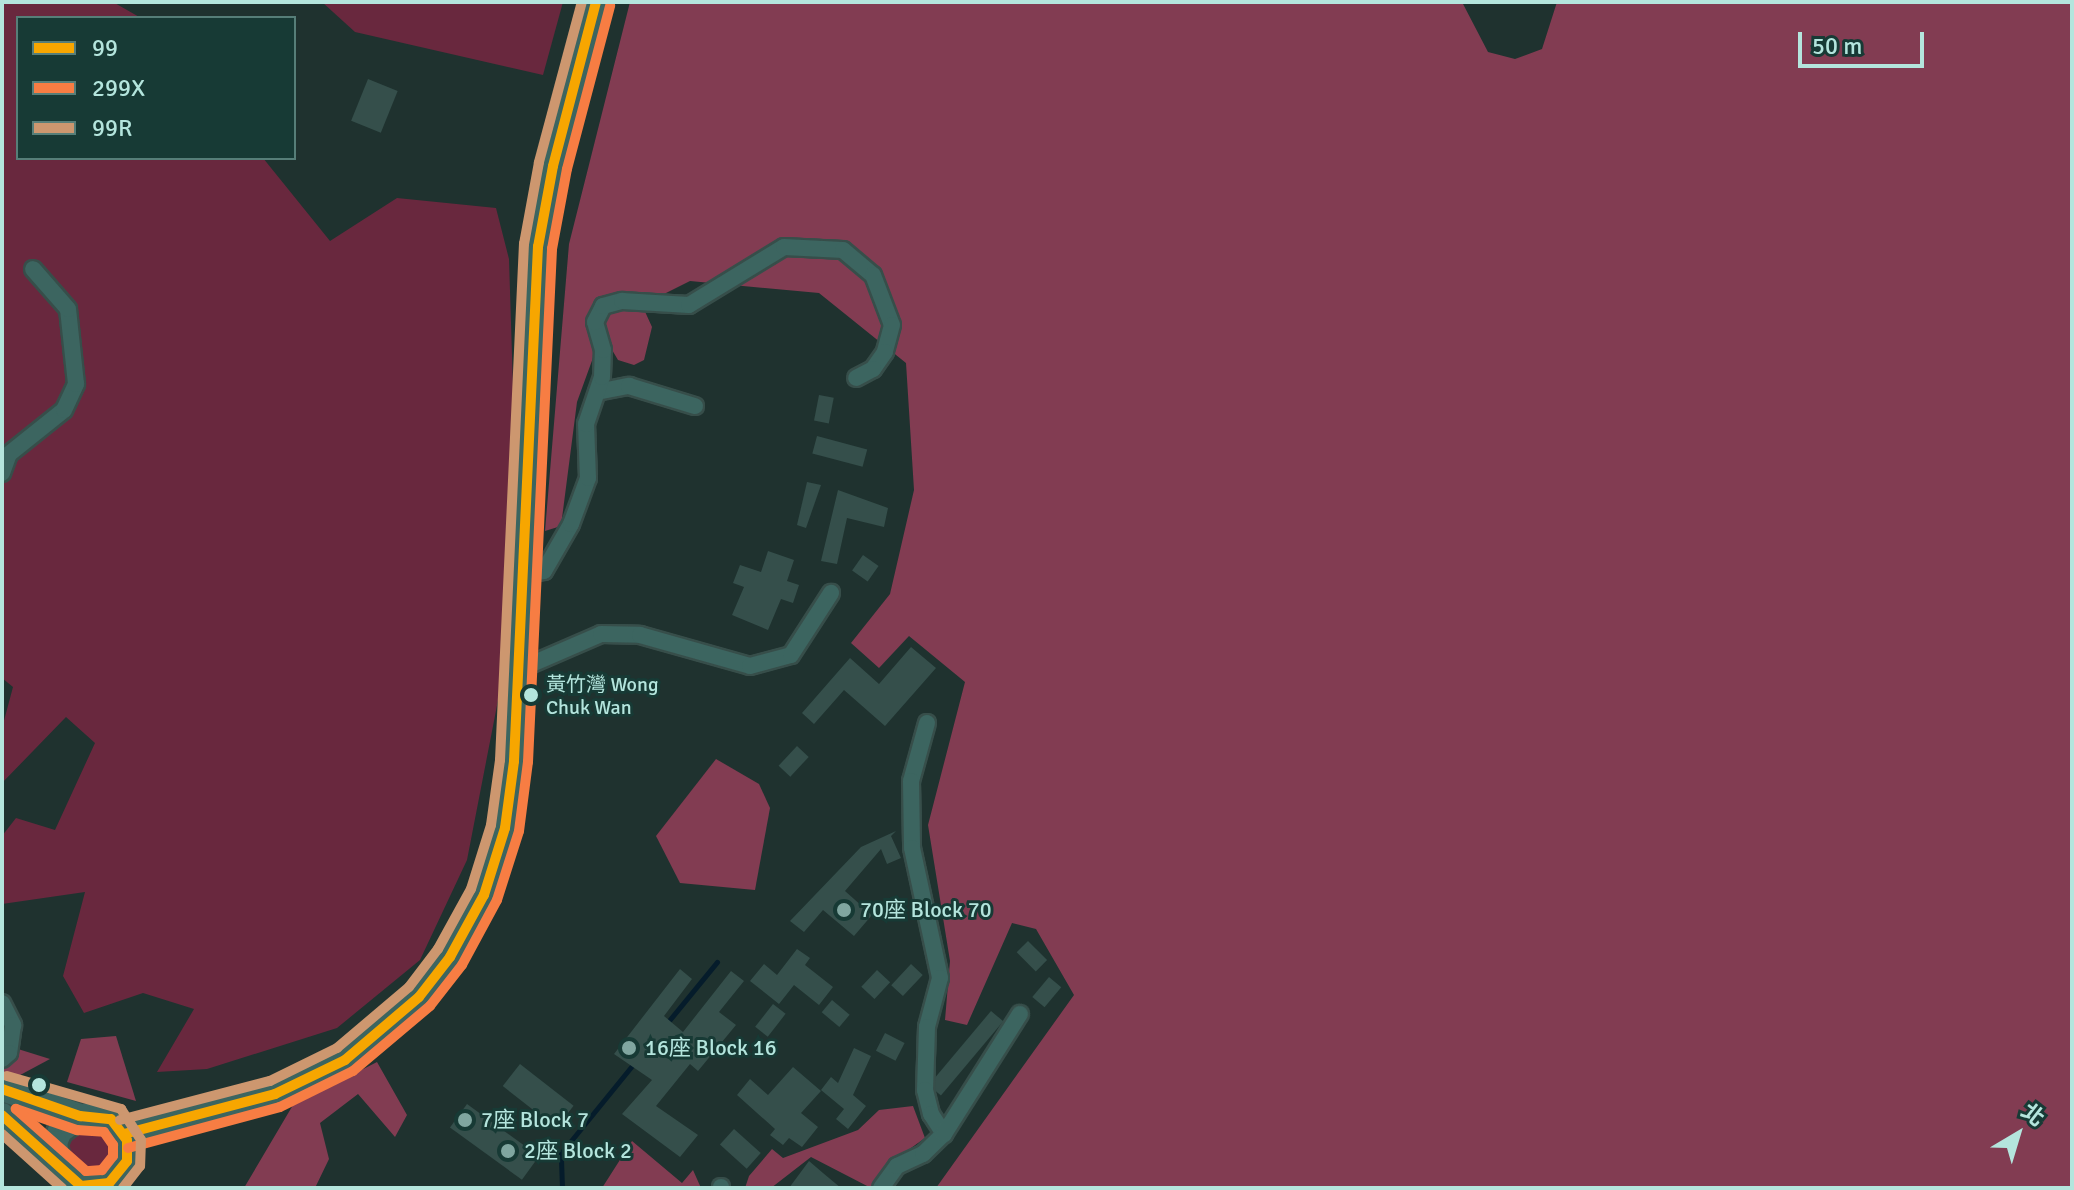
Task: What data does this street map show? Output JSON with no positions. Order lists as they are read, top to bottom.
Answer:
{
  "places": [
    "黃竹灣 Wong Chuk Wan",
    "70座 Block 70",
    "16座 Block 16",
    "7座 Block 7",
    "2座 Block 2"
  ],
  "lines": ["transit line 99", "transit line 99R", "transit line 299X"],
  "legend": ["99", "299X", "99R"],
  "scale_bar": "50 m",
  "north": "top right"
}
